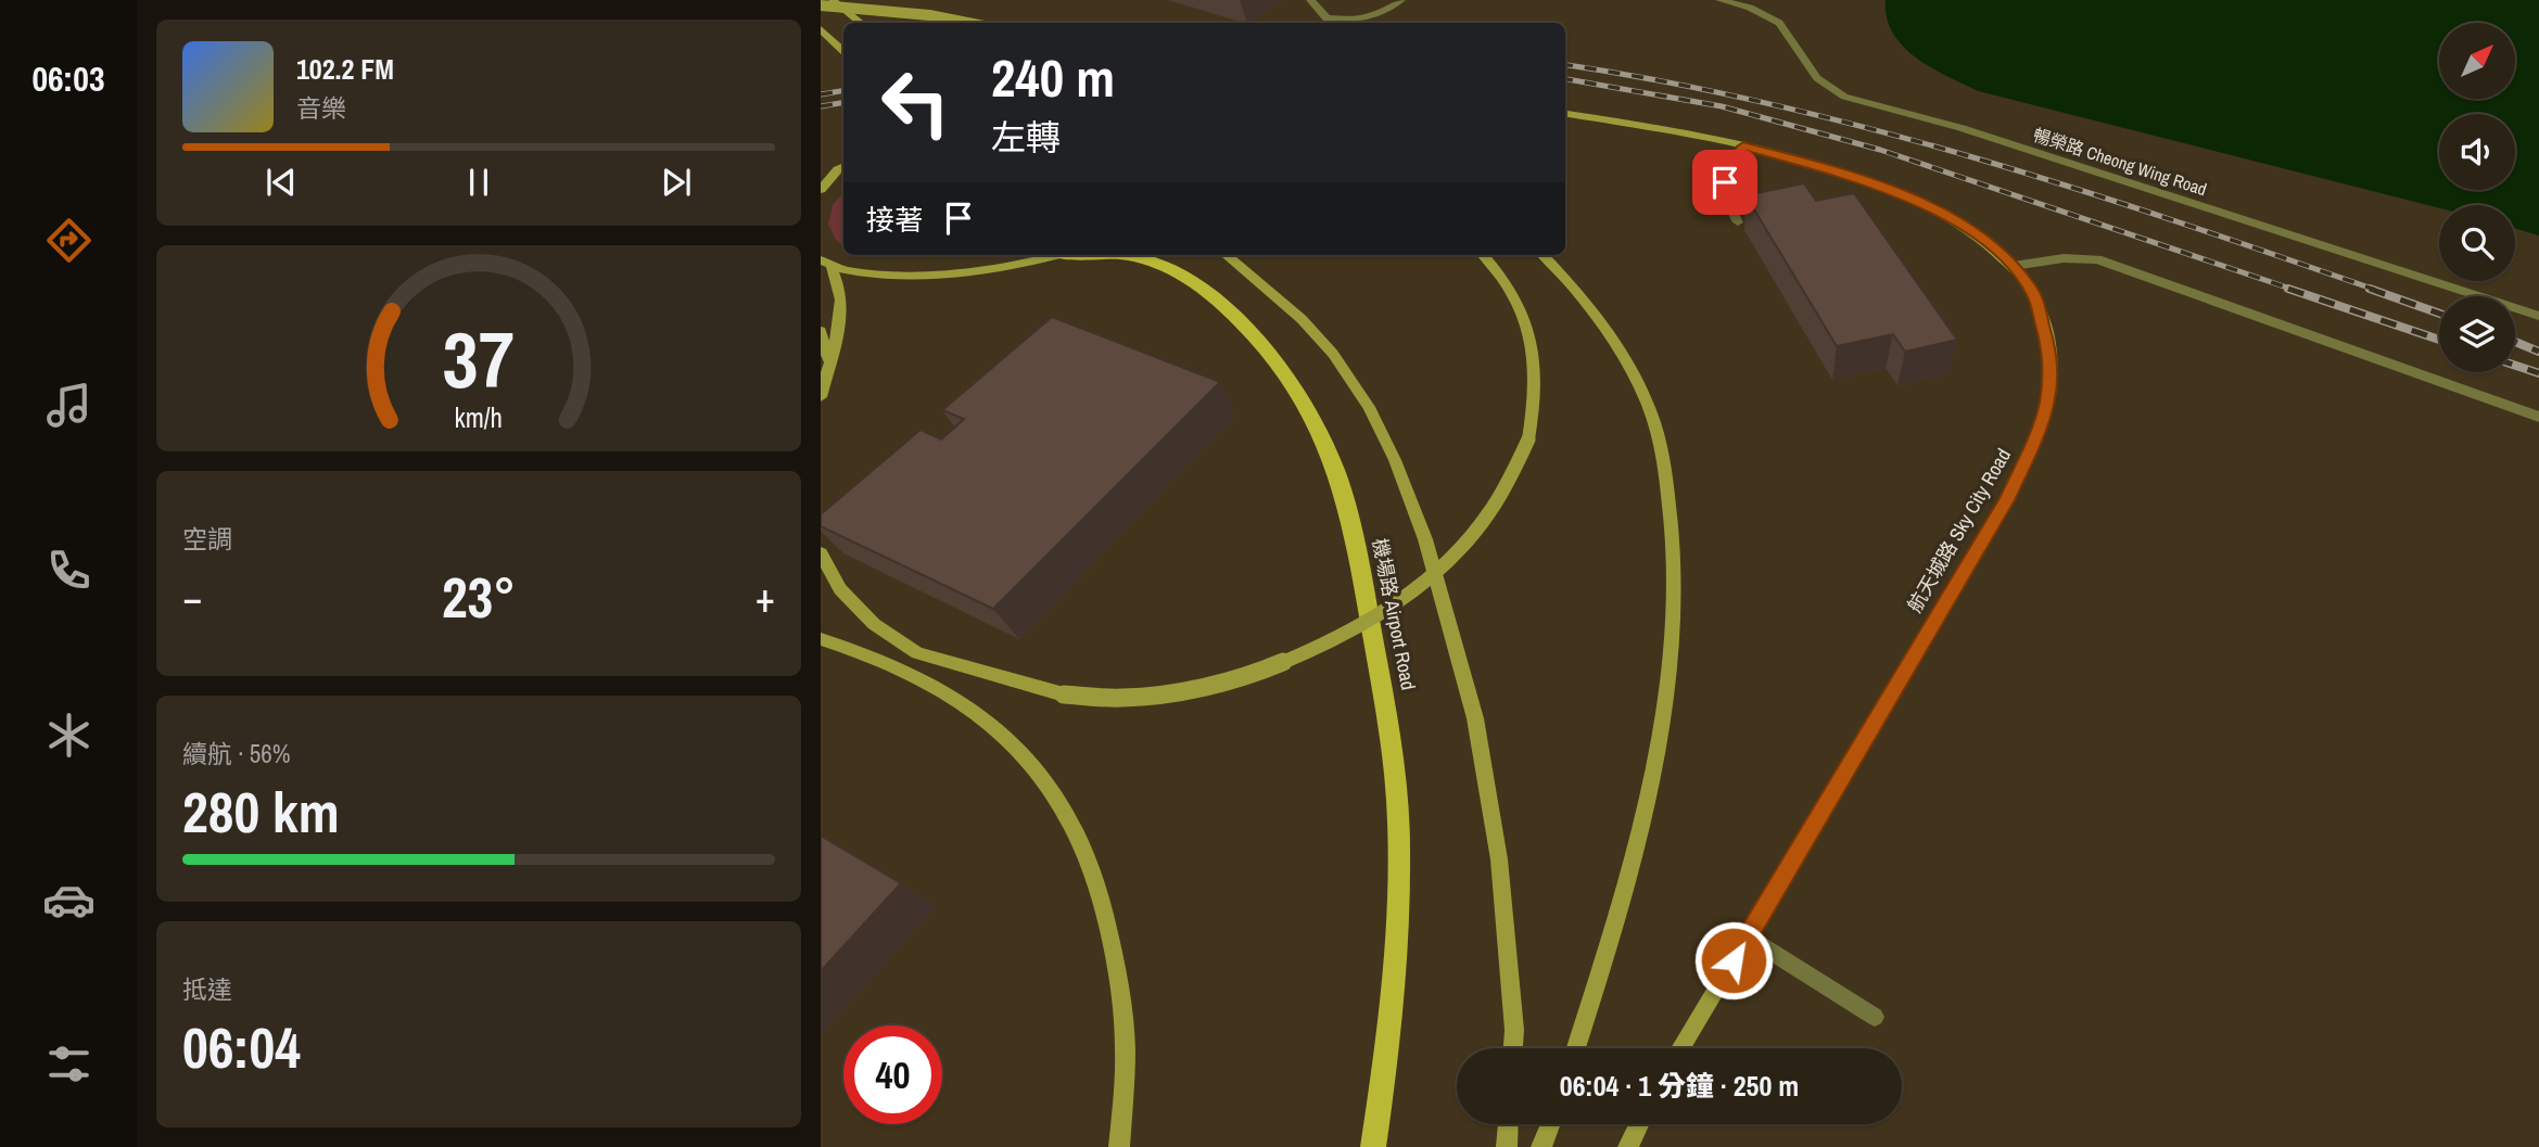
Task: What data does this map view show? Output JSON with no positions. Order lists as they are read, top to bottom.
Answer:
{
  "streets": {
    "main road": ["機場路 Airport Road"],
    "street": ["航天城路 Sky City Road"],
    "lane": ["暢榮路 Cheong Wing Road"]
  },
  "north": "top right",
  "page": {
    "tabs": "06:03",
    "turn": ["240 m", "左轉"],
    "song": ["102.2 FM", "音樂"],
    "then": "接著",
    "tile": [
      "空調",
      ["續航 · 56%", "280 km"],
      ["抵達", "06:04"]
    ],
    "heat": ["−", "23°", "+"],
    "limit": "40",
    "trip": "06:04 · 1 分鐘 · 250 m",
    "gauge": ["37", "km/h"]
  }
}
